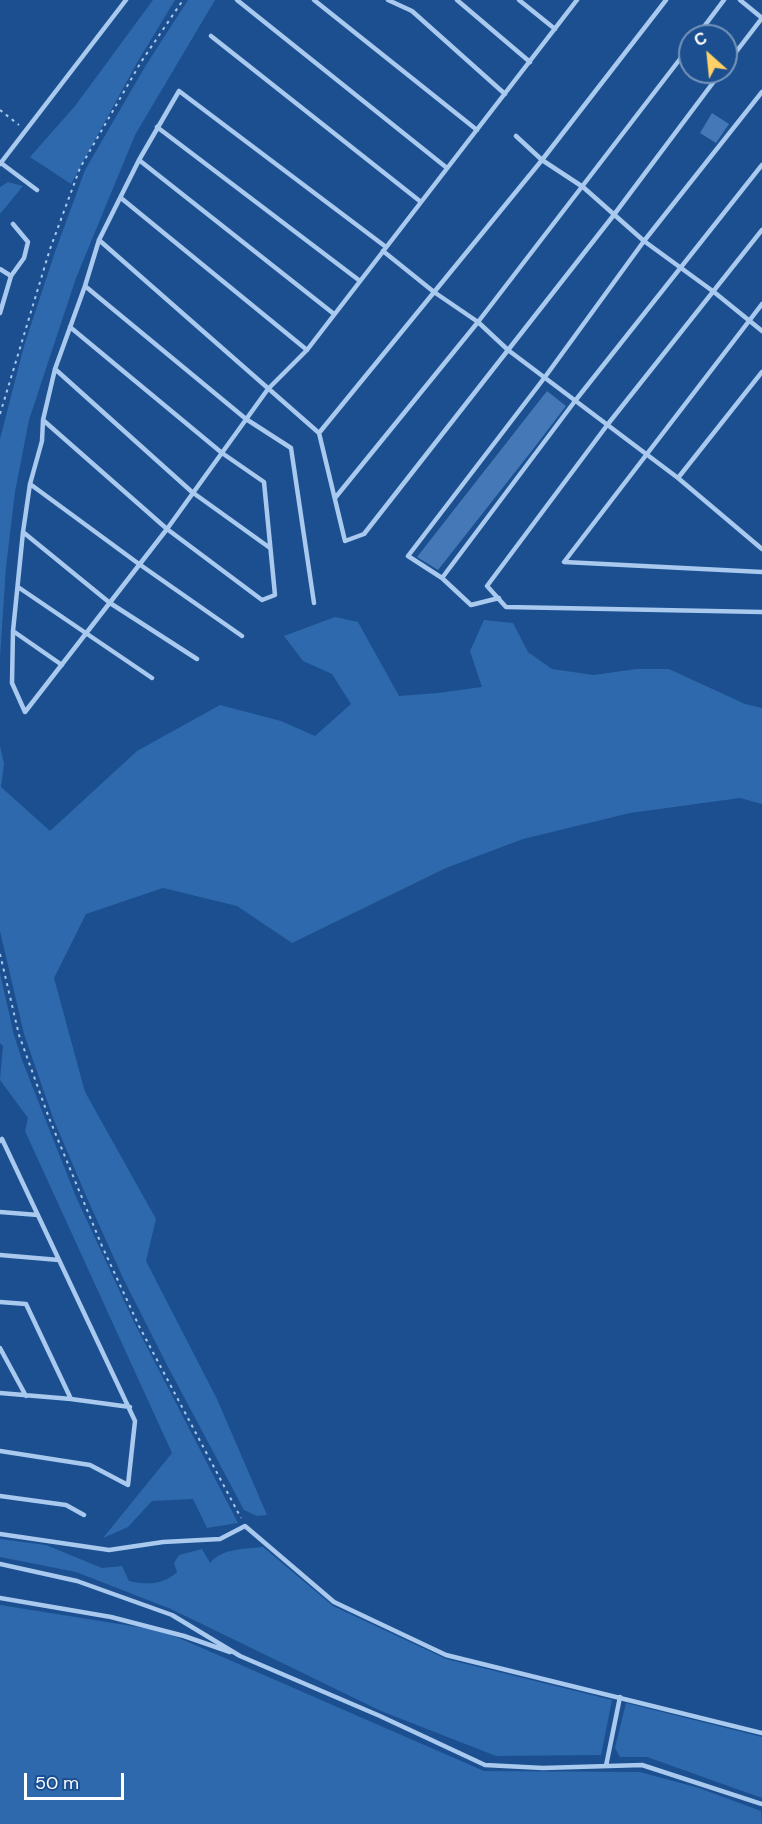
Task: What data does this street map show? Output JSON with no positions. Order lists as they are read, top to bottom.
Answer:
{
  "scale_bar": "50 m",
  "north": "top left"
}
